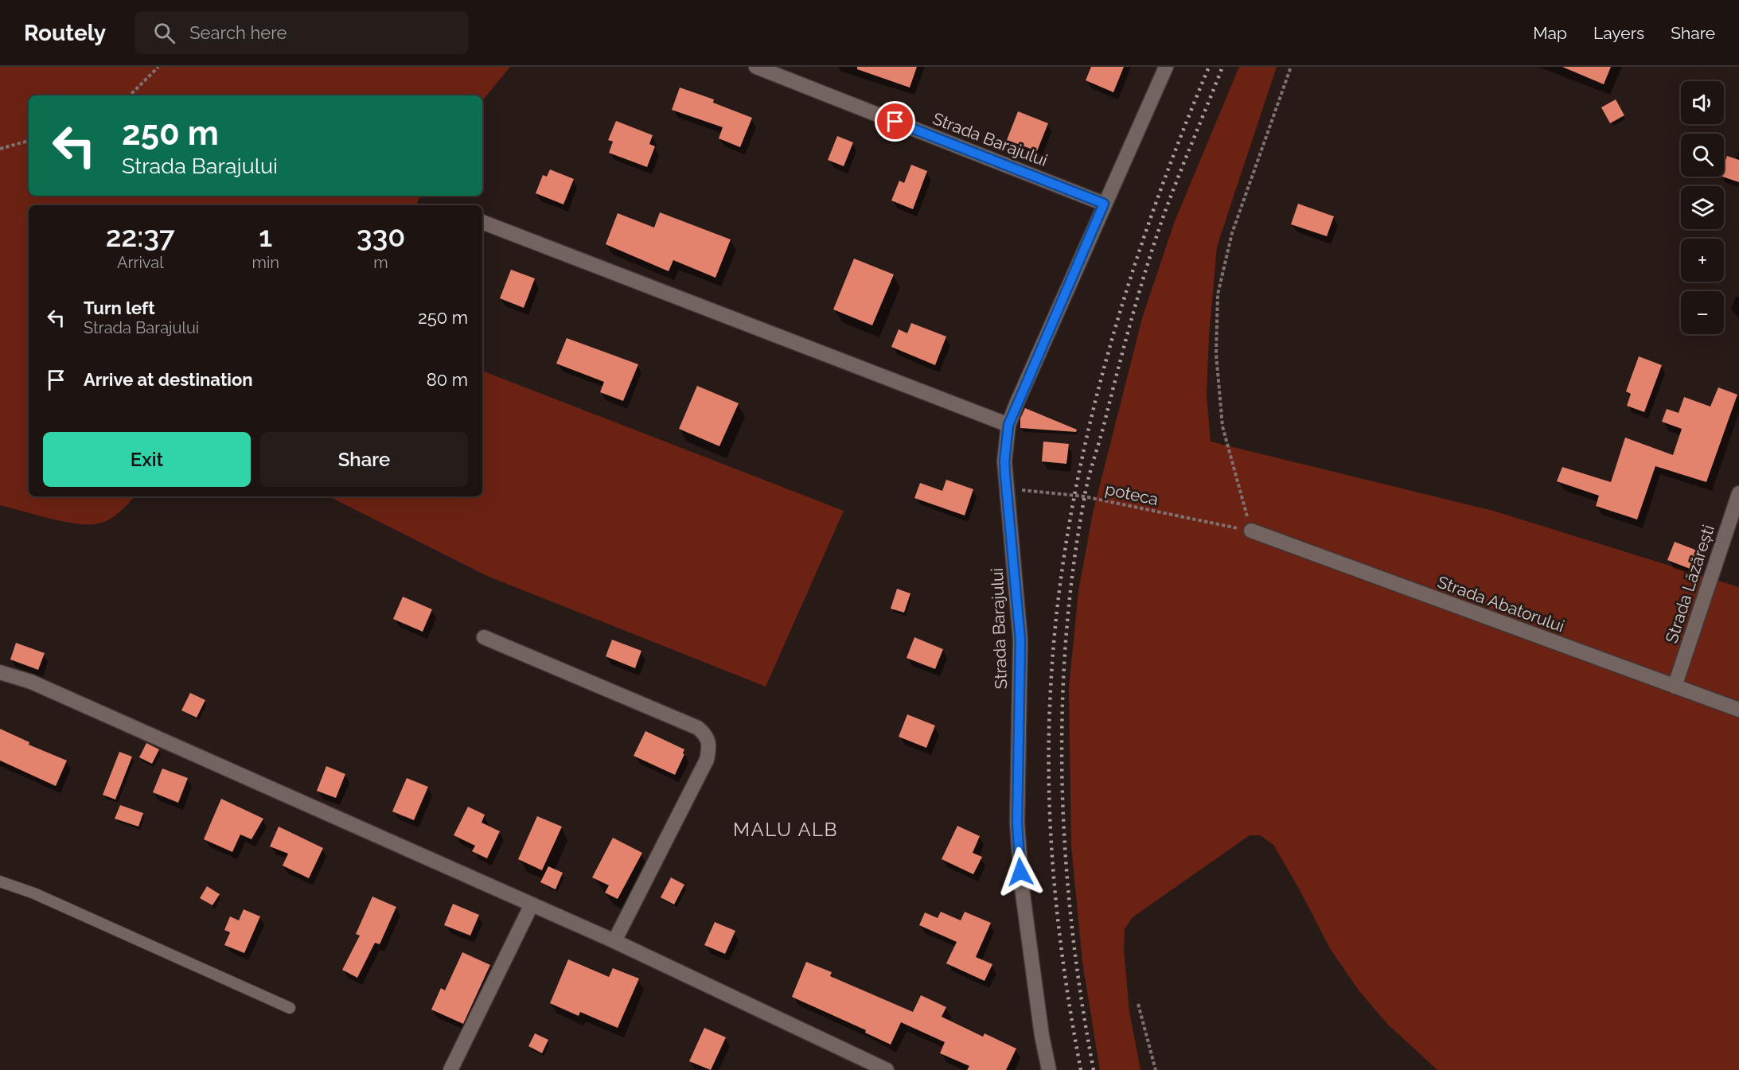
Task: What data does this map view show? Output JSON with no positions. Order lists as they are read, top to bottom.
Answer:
{
  "streets": {
    "street": ["Strada Barajului", "Strada Lăzărești", "Strada Abatorului"],
    "path": ["poteca"]
  },
  "crossings": [
    ["Strada Barajului", "poteca"],
    ["poteca", "Strada Abatorului"],
    ["Strada Lăzărești", "Strada Abatorului"]
  ],
  "districts": ["MALU ALB"],
  "page": {
    "header": "Routely",
    "search": "Search here",
    "nav": ["Map", "Layers", "Share"],
    "map_buttons": ["+", "−"],
    "turn": ["250 m", "Strada Barajului"],
    "eta": [
      "22:37",
      "Arrival",
      "1",
      "min",
      "330",
      "m"
    ],
    "list": [
      {
        "name": "Turn left",
        "note": "Strada Barajului",
        "value": "250 m"
      },
      {
        "name": "Arrive at destination",
        "value": "80 m"
      }
    ],
    "buttons": ["Exit", "Share"]
  }
}
